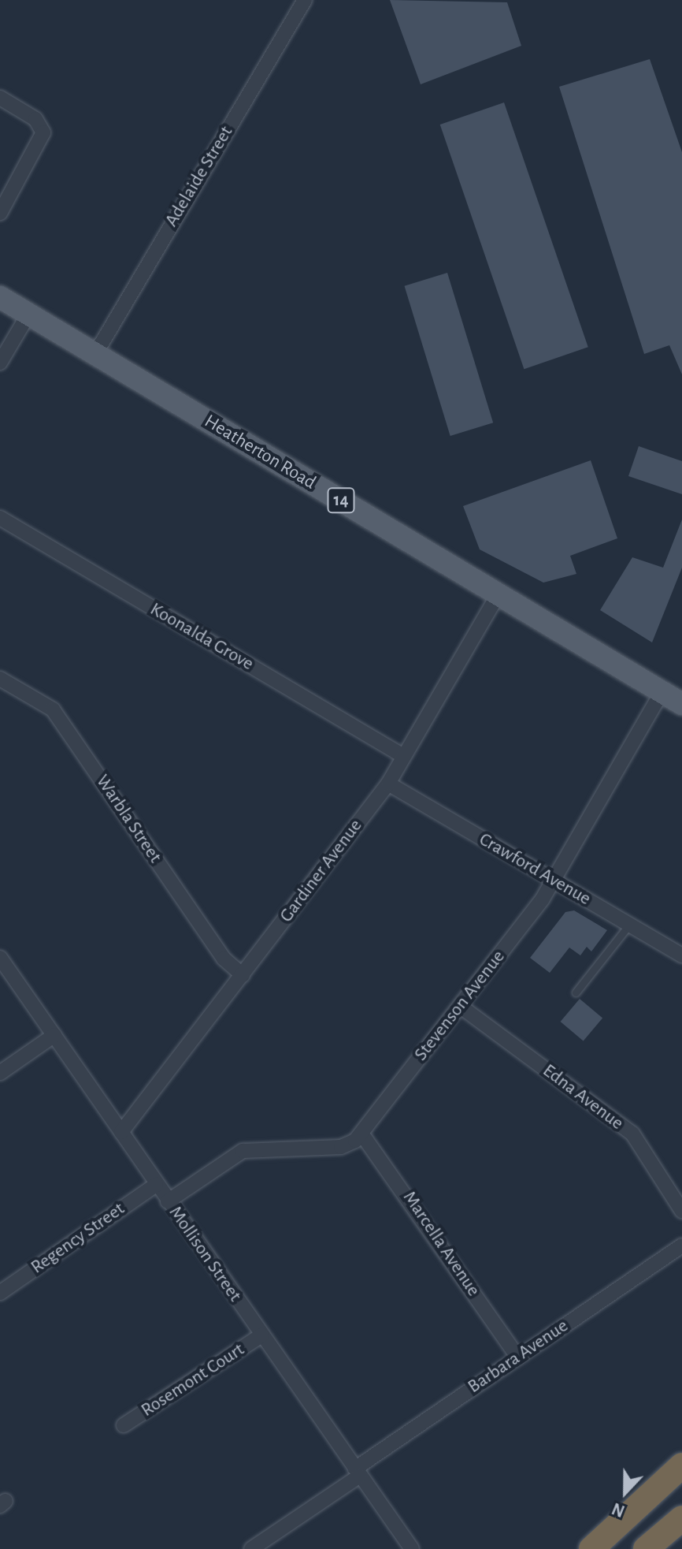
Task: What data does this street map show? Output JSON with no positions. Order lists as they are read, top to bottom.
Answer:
{
  "streets": {
    "main road": ["Heatherton Road", "14"],
    "street": [
      "Adelaide Street",
      "Koonalda Grove",
      "Warbla Street",
      "Crawford Avenue",
      "Gardiner Avenue",
      "Stevenson Avenue",
      "Edna Avenue",
      "Regency Street",
      "Marcella Avenue",
      "Mollison Street",
      "Barbara Avenue",
      "Rosemont Court"
    ]
  },
  "crossings": [
    ["Adelaide Street", "Heatherton Road"],
    ["Heatherton Road", "Gardiner Avenue"],
    ["Heatherton Road", "Stevenson Avenue"],
    ["Koonalda Grove", "Gardiner Avenue"],
    ["Warbla Street", "Gardiner Avenue"],
    ["Crawford Avenue", "Gardiner Avenue"],
    ["Crawford Avenue", "Stevenson Avenue"],
    ["Gardiner Avenue", "Mollison Street"],
    ["Stevenson Avenue", "Edna Avenue"],
    ["Stevenson Avenue", "Marcella Avenue"],
    ["Stevenson Avenue", "Mollison Street"],
    ["Regency Street", "Mollison Street"],
    ["Marcella Avenue", "Barbara Avenue"],
    ["Mollison Street", "Barbara Avenue"],
    ["Mollison Street", "Rosemont Court"]
  ],
  "north": "bottom"
}
